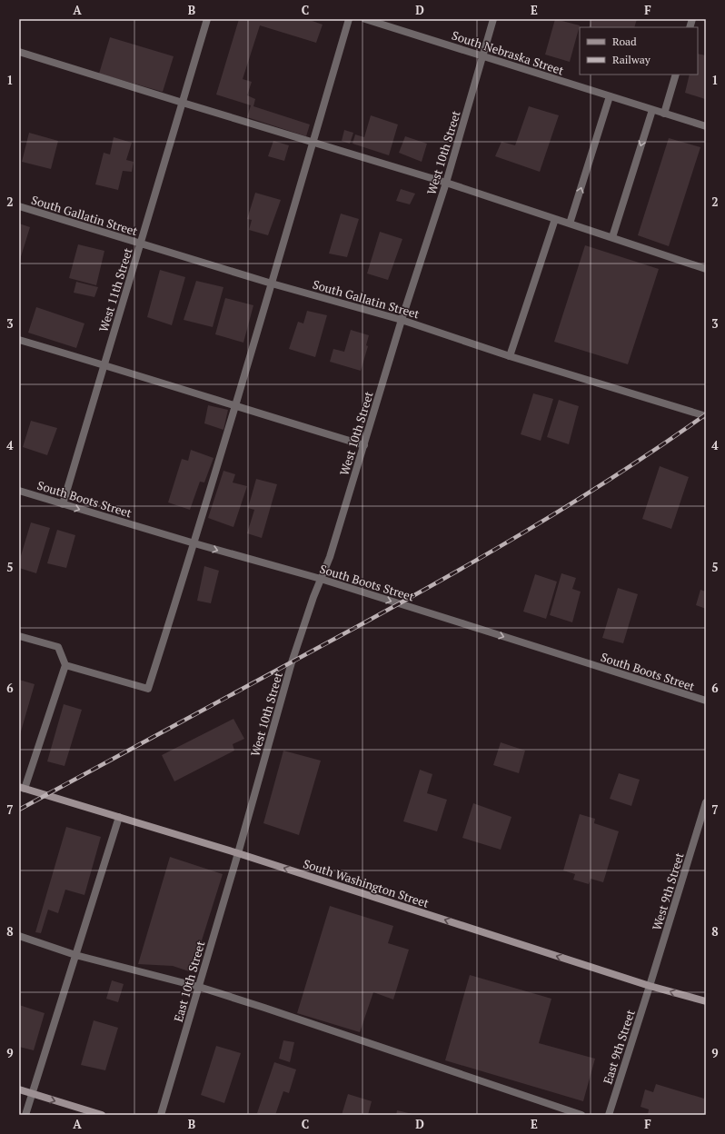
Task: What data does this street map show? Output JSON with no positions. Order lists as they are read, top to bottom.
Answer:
{
  "streets": {
    "main road": ["South Washington Street"],
    "street": [
      "South Nebraska Street",
      "West 10th Street",
      "South Gallatin Street",
      "West 11th Street",
      "South Boots Street",
      "West 9th Street",
      "East 10th Street",
      "East 9th Street"
    ]
  },
  "crossings": [
    ["South Nebraska Street", "West 10th Street"],
    ["West 10th Street", "South Gallatin Street"],
    ["West 10th Street", "South Boots Street"],
    ["West 10th Street", "South Washington Street"],
    ["West 10th Street", "East 10th Street"],
    ["South Gallatin Street", "West 11th Street"],
    ["West 11th Street", "South Boots Street"],
    ["South Washington Street", "West 9th Street"],
    ["South Washington Street", "East 10th Street"],
    ["South Washington Street", "East 9th Street"],
    ["West 9th Street", "East 9th Street"]
  ],
  "one_way": ["South Boots Street", "South Washington Street"],
  "legend": ["Road", "Railway"],
  "grid": {
    "columns": [
      "A",
      "B",
      "C",
      "D",
      "E",
      "F"
    ],
    "rows": [
      "1",
      "2",
      "3",
      "4",
      "5",
      "6",
      "7",
      "8",
      "9"
    ]
  }
}
